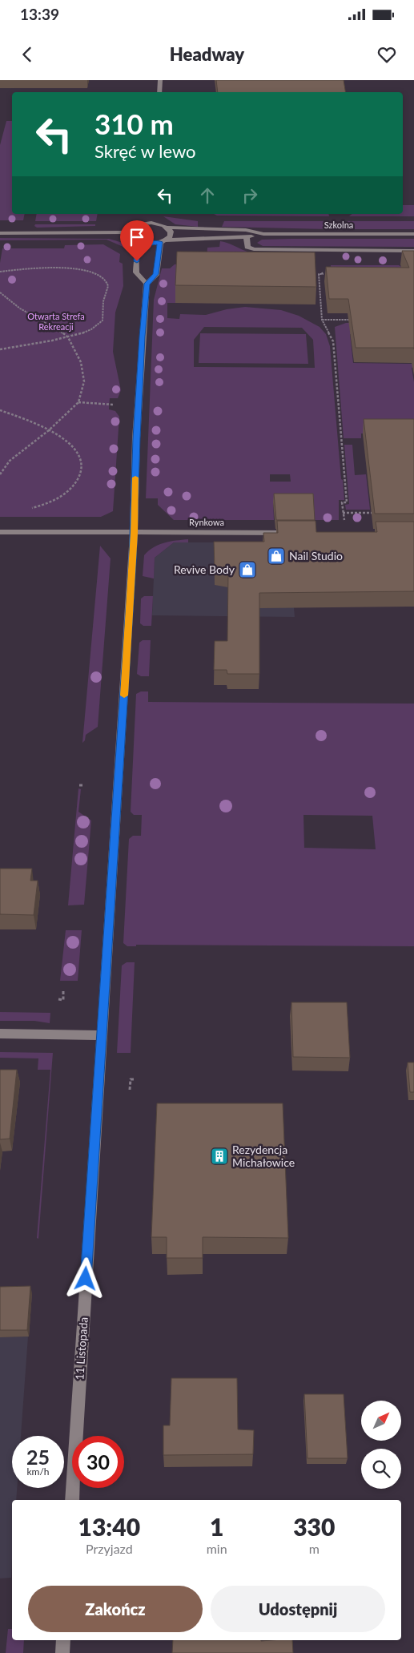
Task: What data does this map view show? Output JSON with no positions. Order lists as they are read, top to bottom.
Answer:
{
  "streets": {
    "street": ["Szkolna", "Rynkowa", "11 Listopada"]
  },
  "crossings": [
    ["Szkolna", "11 Listopada"],
    ["Rynkowa", "11 Listopada"]
  ],
  "parks": ["Otwarta Strefa Rekreacji"],
  "places": {
    "shop": ["Nail Studio", "Revive Body"],
    "building": ["Rezydencja Michałowice"]
  },
  "north": "top right",
  "page": {
    "status": "13:39",
    "header": "Headway",
    "turn": ["310 m", "Skręć w lewo"],
    "speed": "25 km/h",
    "limit": "30",
    "eta": [
      "13:40",
      "Przyjazd",
      "1",
      "min",
      "330",
      "m"
    ],
    "buttons": ["Zakończ", "Udostępnij"]
  }
}
